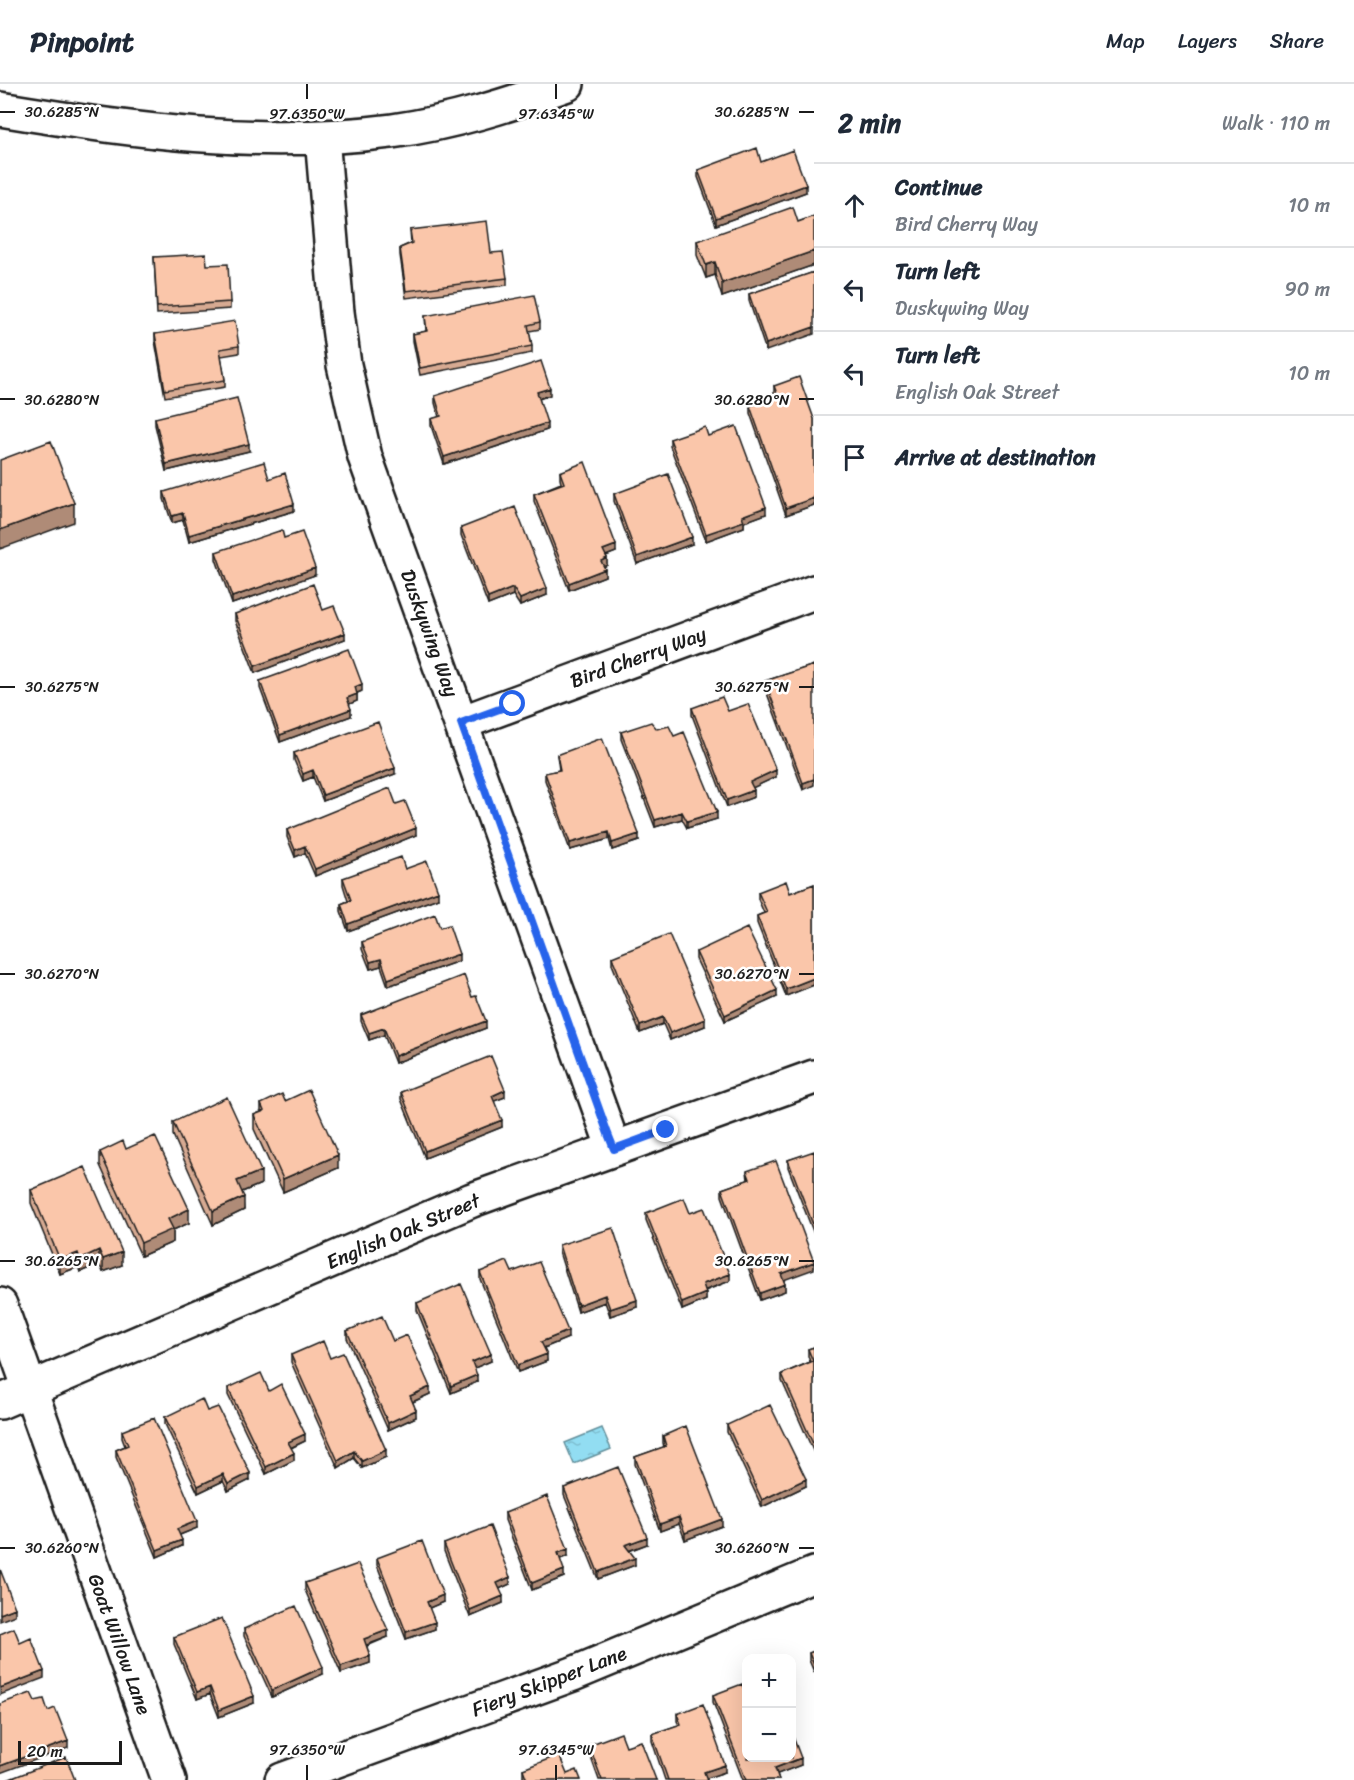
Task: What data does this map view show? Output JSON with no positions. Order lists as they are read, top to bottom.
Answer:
{
  "streets": {
    "street": [
      "Duskywing Way",
      "Bird Cherry Way",
      "English Oak Street",
      "Goat Willow Lane",
      "Fiery Skipper Lane"
    ]
  },
  "crossings": [
    ["Duskywing Way", "Bird Cherry Way"],
    ["Duskywing Way", "English Oak Street"],
    ["English Oak Street", "Goat Willow Lane"]
  ],
  "scale_bar": "20 m",
  "page": {
    "header": "Pinpoint",
    "nav": ["Map", "Layers", "Share"],
    "heading": ["2 min", "Walk · 110 m"],
    "list": [
      ["Continue", "Bird Cherry Way", "10 m"],
      ["Turn left", "Duskywing Way", "90 m"],
      ["Turn left", "English Oak Street", "10 m"],
      "Arrive at destination"
    ],
    "map_buttons": ["+", "−"],
    "scale": "20 m"
  },
  "coordinates": [
    "30.6285°N",
    "97.6350°W",
    "97.6345°W",
    "30.6280°N",
    "30.6275°N",
    "30.6270°N",
    "30.6265°N",
    "30.6260°N"
  ]
}
